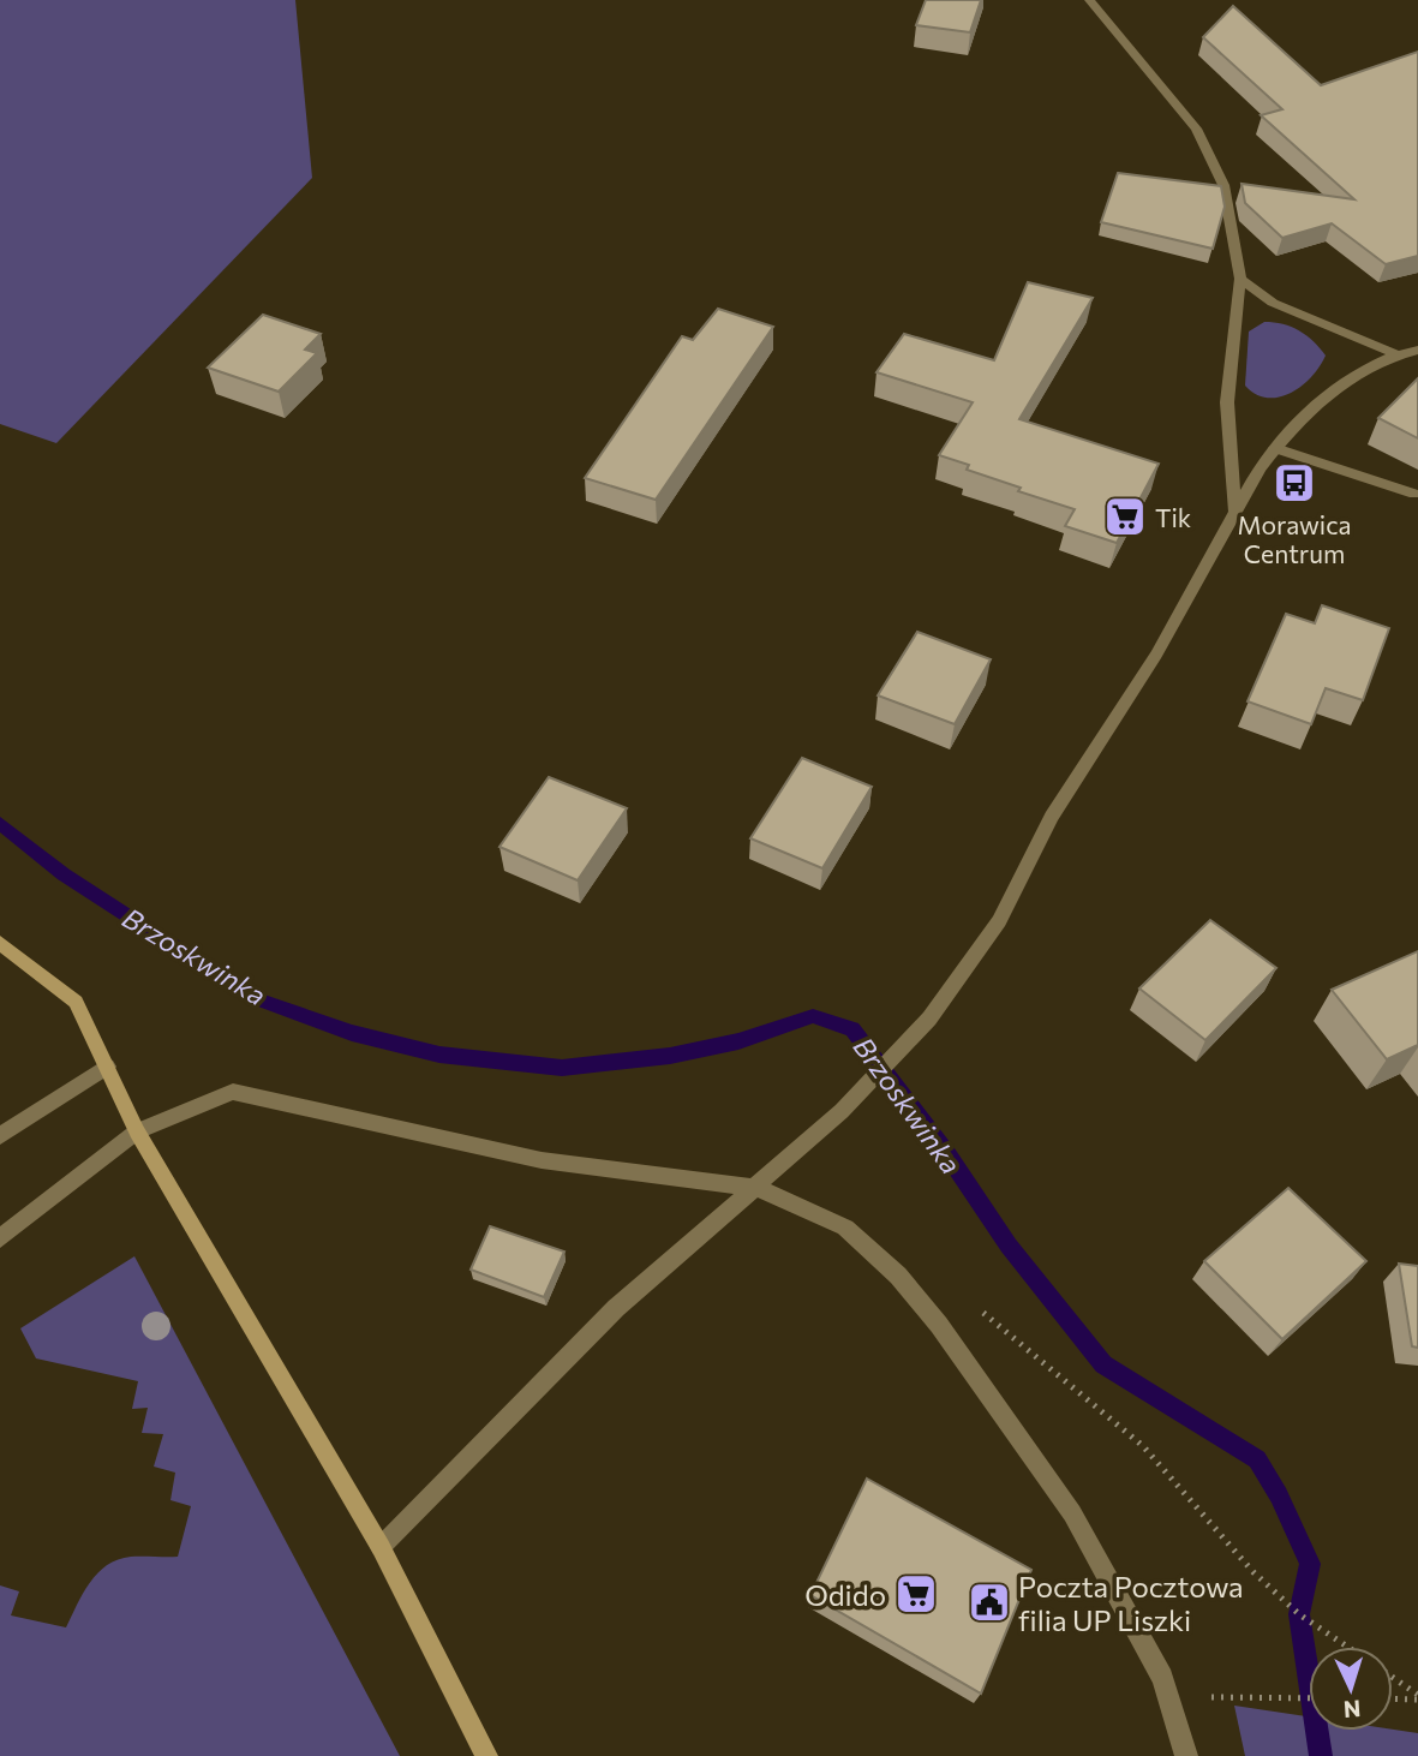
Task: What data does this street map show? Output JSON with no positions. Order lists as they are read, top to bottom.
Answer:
{
  "water": ["Brzoskwinka"],
  "places": {
    "bus stop": ["Morawica Centrum"],
    "supermarket": ["Tik", "Odido"],
    "public building": ["Poczta Pocztowa filia UP Liszki"]
  },
  "north": "bottom"
}
